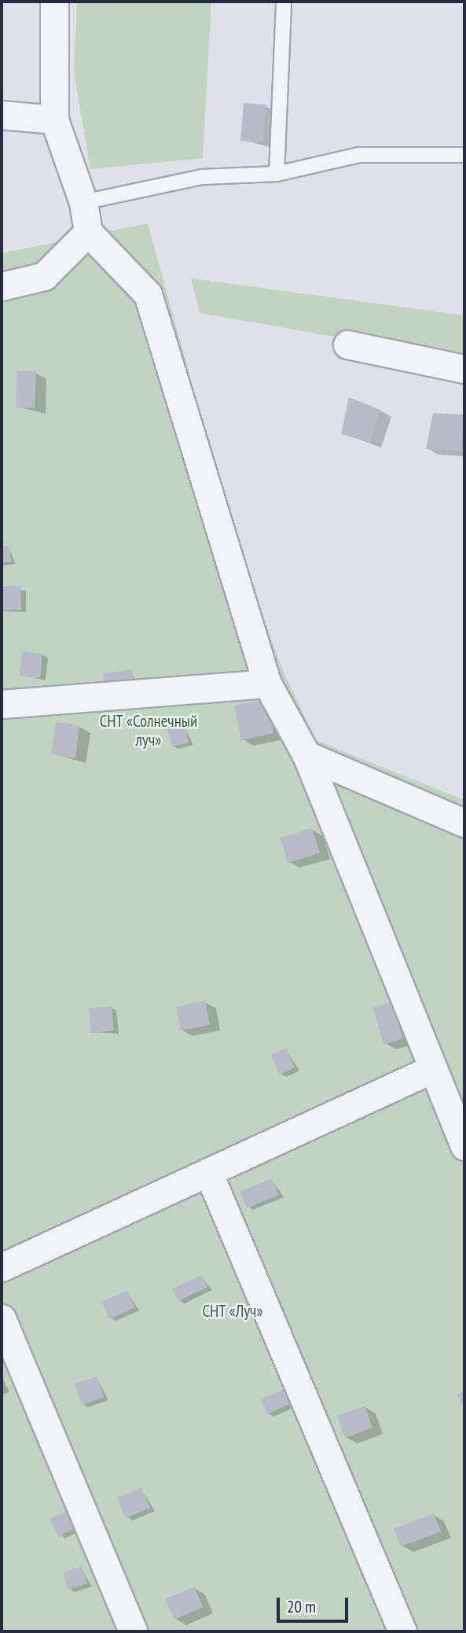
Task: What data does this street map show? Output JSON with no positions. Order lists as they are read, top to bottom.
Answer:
{
  "parks": ["СНТ «Солнечный луч»", "СНТ «Луч»"],
  "scale_bar": "20 m"
}
